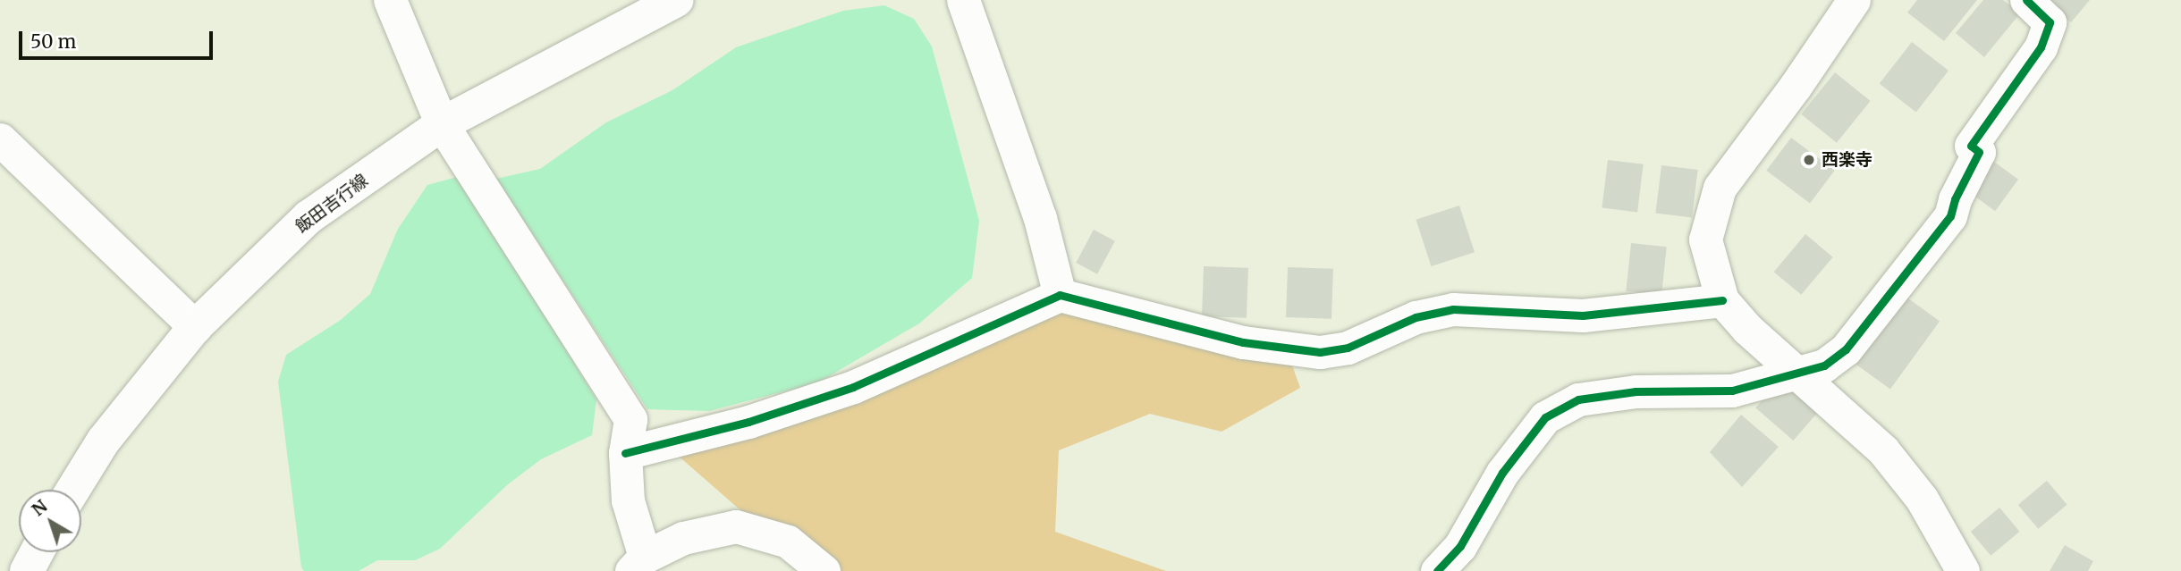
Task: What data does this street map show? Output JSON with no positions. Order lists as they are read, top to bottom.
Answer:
{
  "streets": {
    "main road": ["飯田吉行線"]
  },
  "places": ["西楽寺"],
  "scale_bar": "50 m",
  "north": "top left"
}
